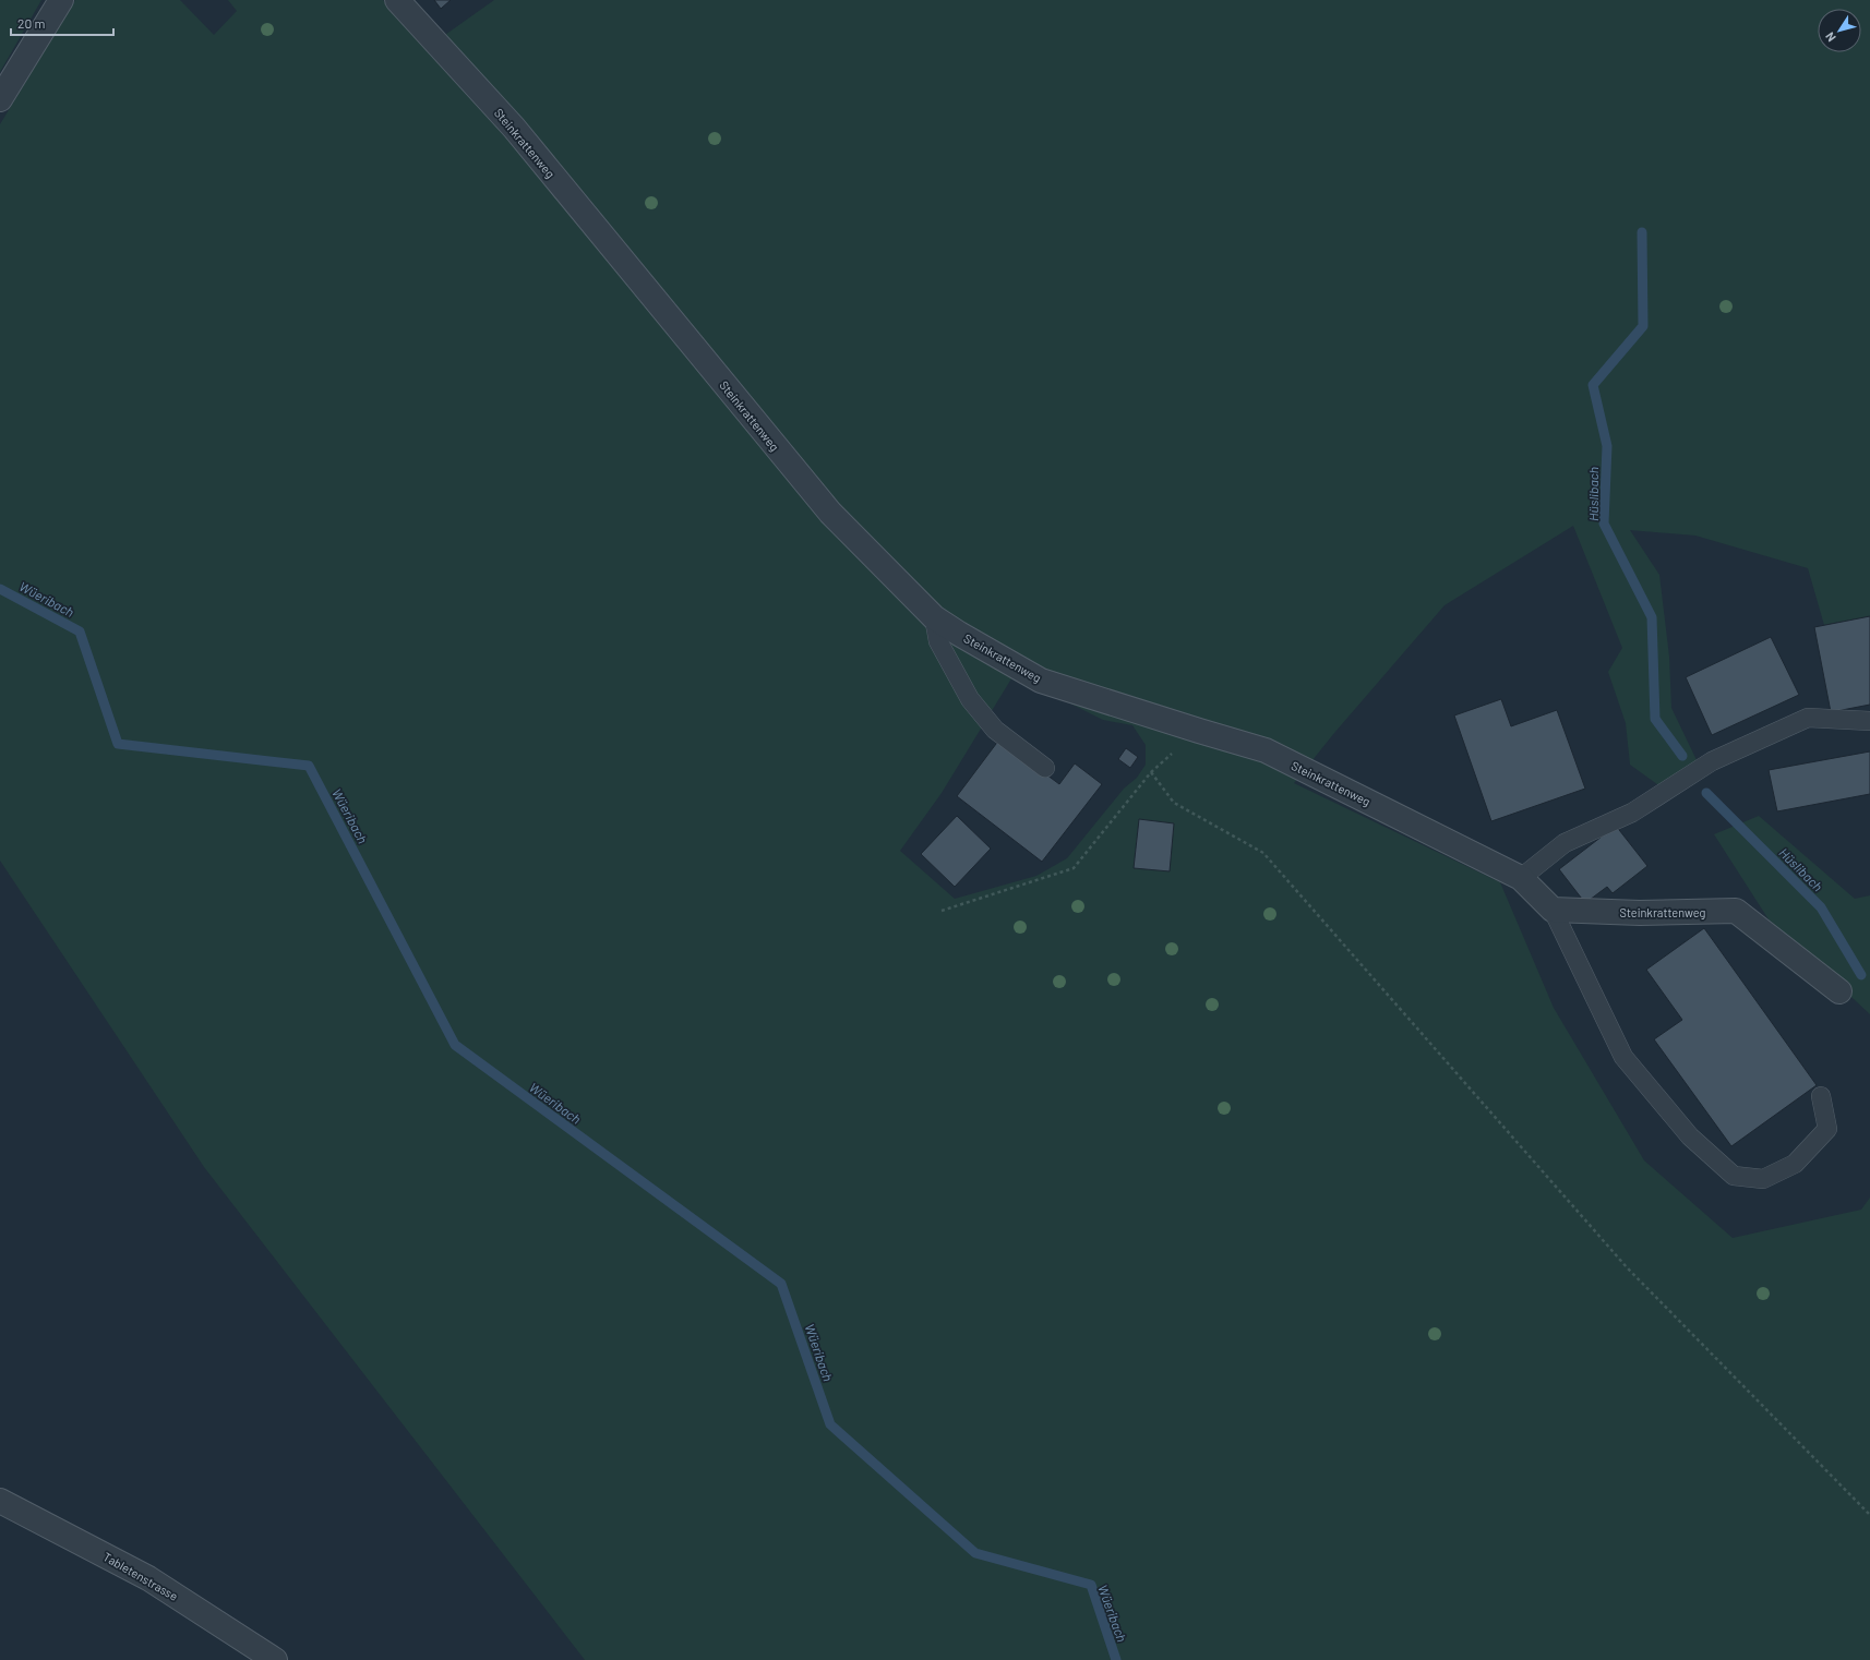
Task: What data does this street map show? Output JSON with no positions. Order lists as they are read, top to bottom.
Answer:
{
  "streets": {
    "street": ["Steinkrattenweg", "Tabletenstrasse"]
  },
  "water": ["Hüslibach", "Wüeribach"],
  "scale_bar": "20 m",
  "north": "bottom left"
}
